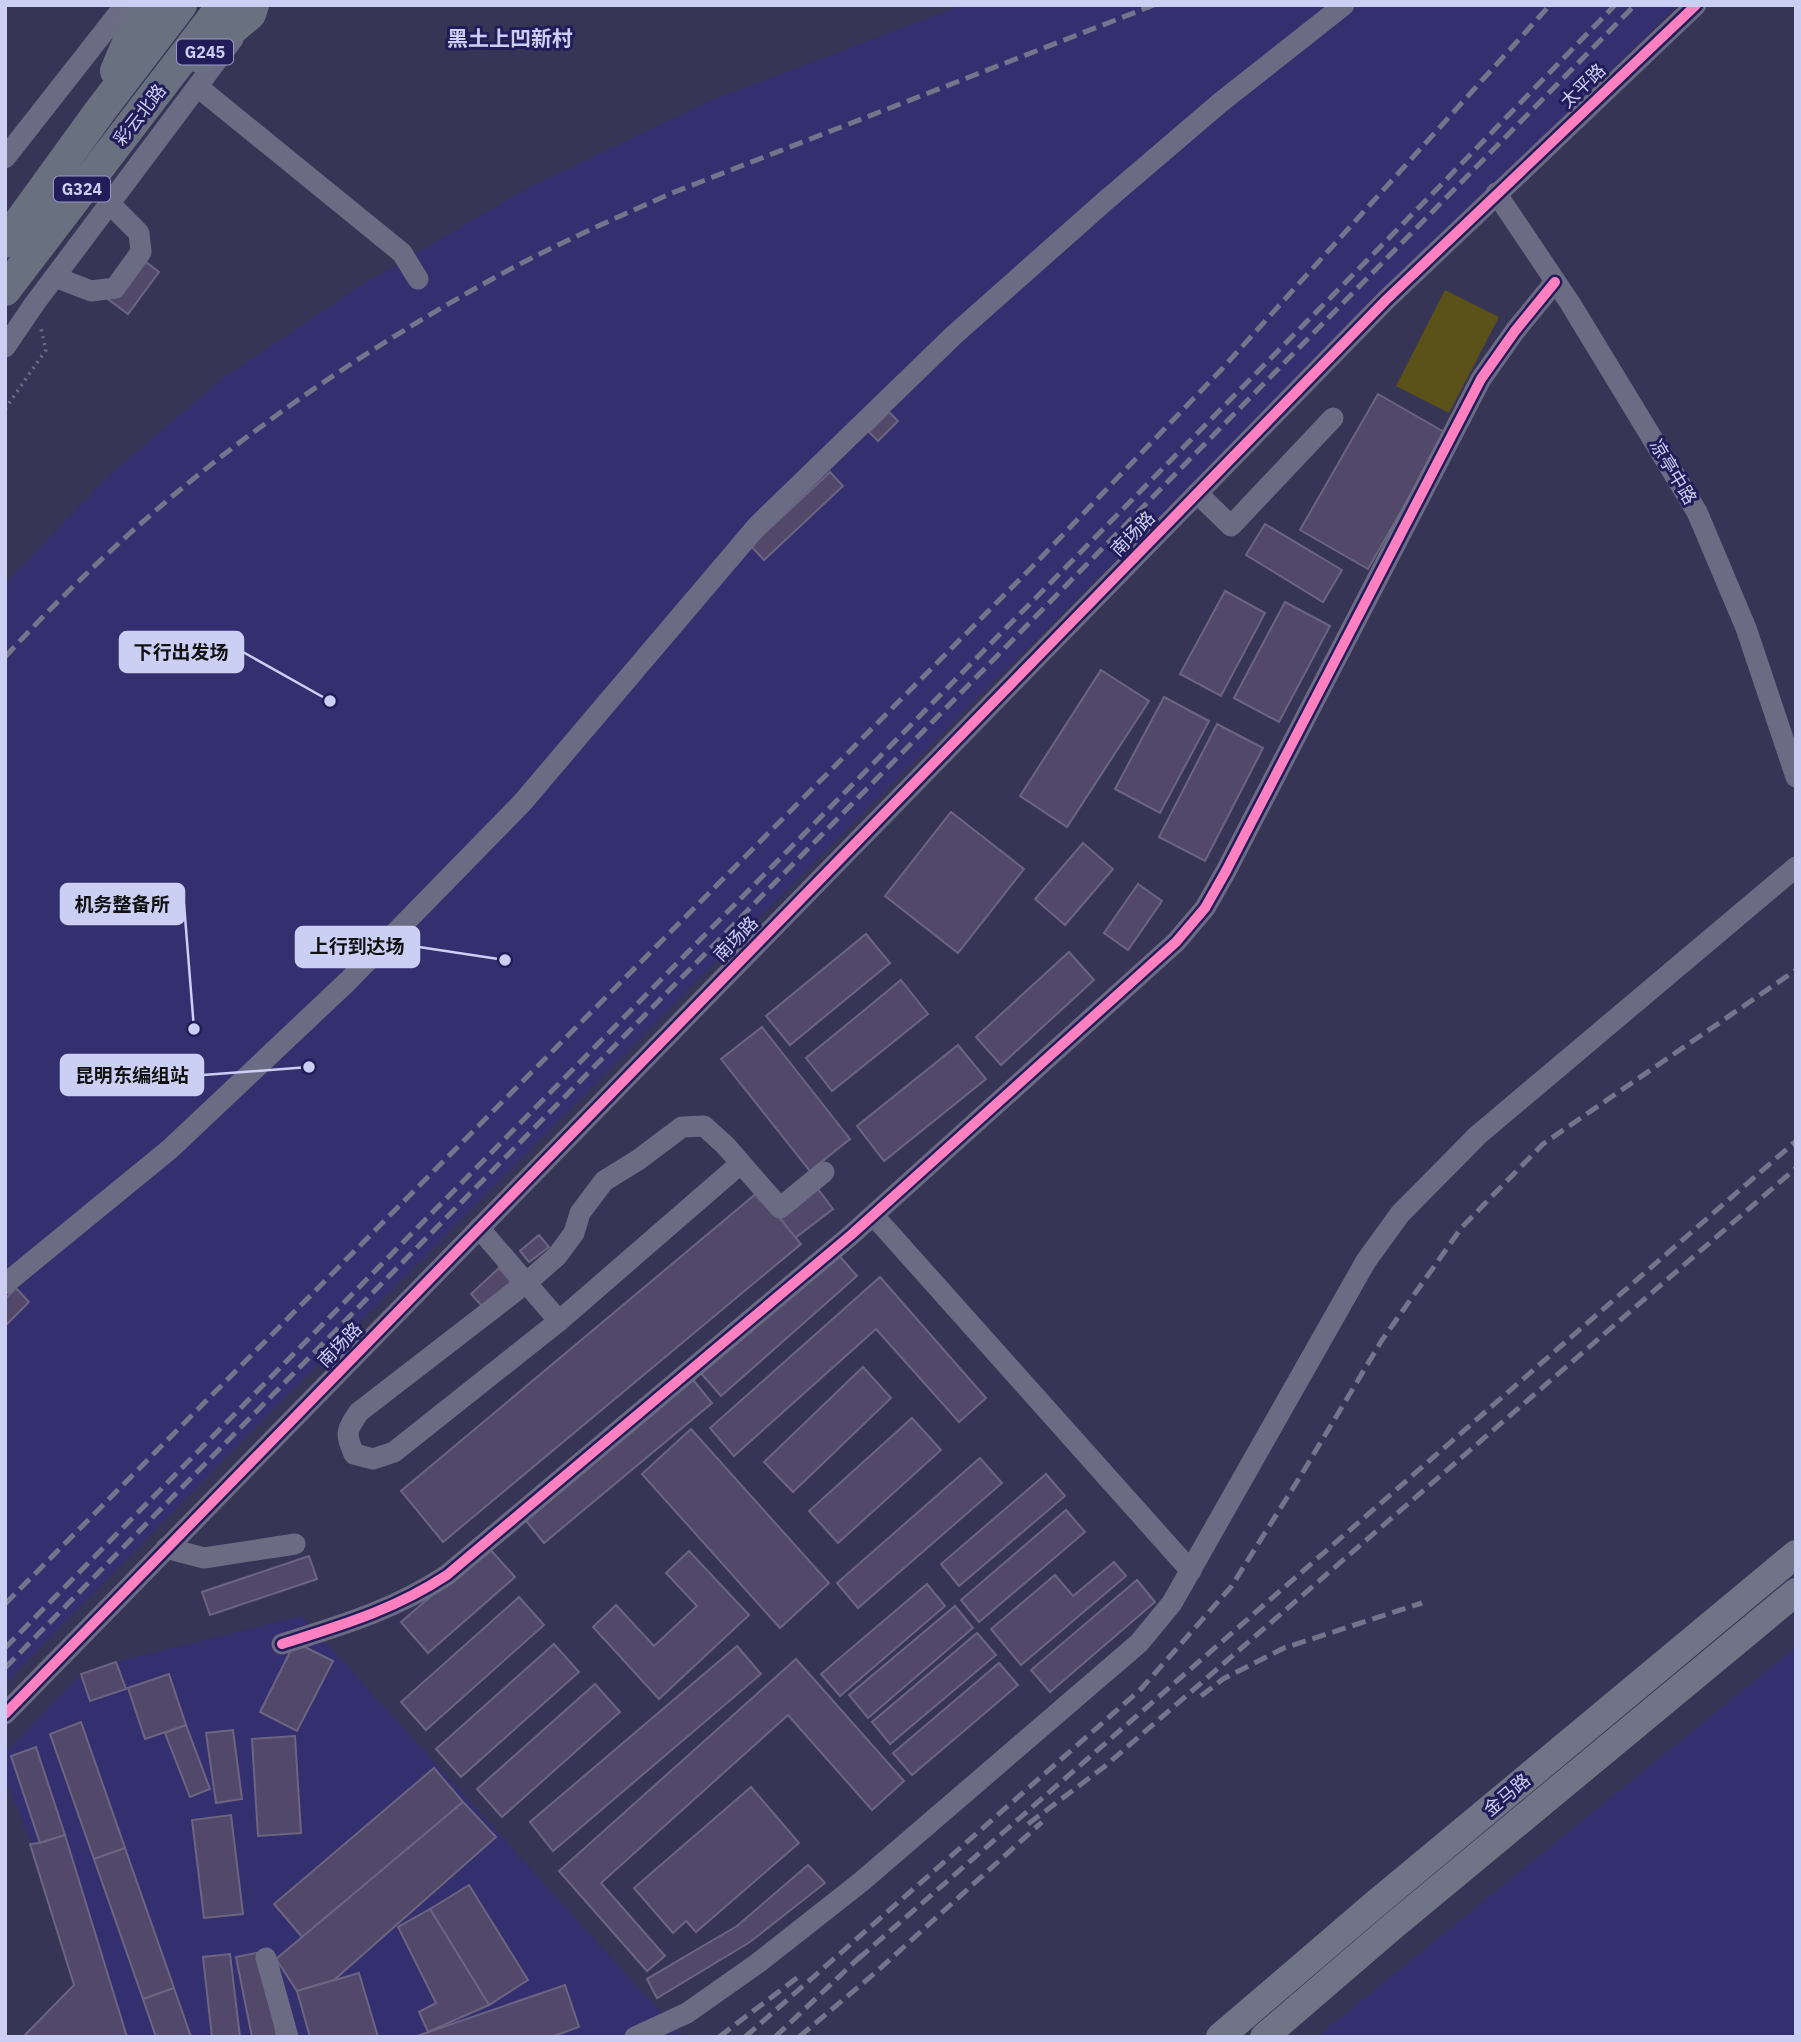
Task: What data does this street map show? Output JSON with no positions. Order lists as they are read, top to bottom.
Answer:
{
  "streets": {
    "highway": ["G245", "彩云北路", "G324"],
    "main road": ["金马路"],
    "street": ["太平路", "凉亭中路", "南场路"]
  },
  "crossings": [
    ["G245", "彩云北路"],
    ["太平路", "凉亭中路"],
    ["太平路", "南场路"],
    ["凉亭中路", "南场路"]
  ],
  "districts": ["黑土上凹新村"],
  "places": [
    "下行出发场",
    "上行到达场",
    "机务整备所",
    "昆明东编组站"
  ]
}
